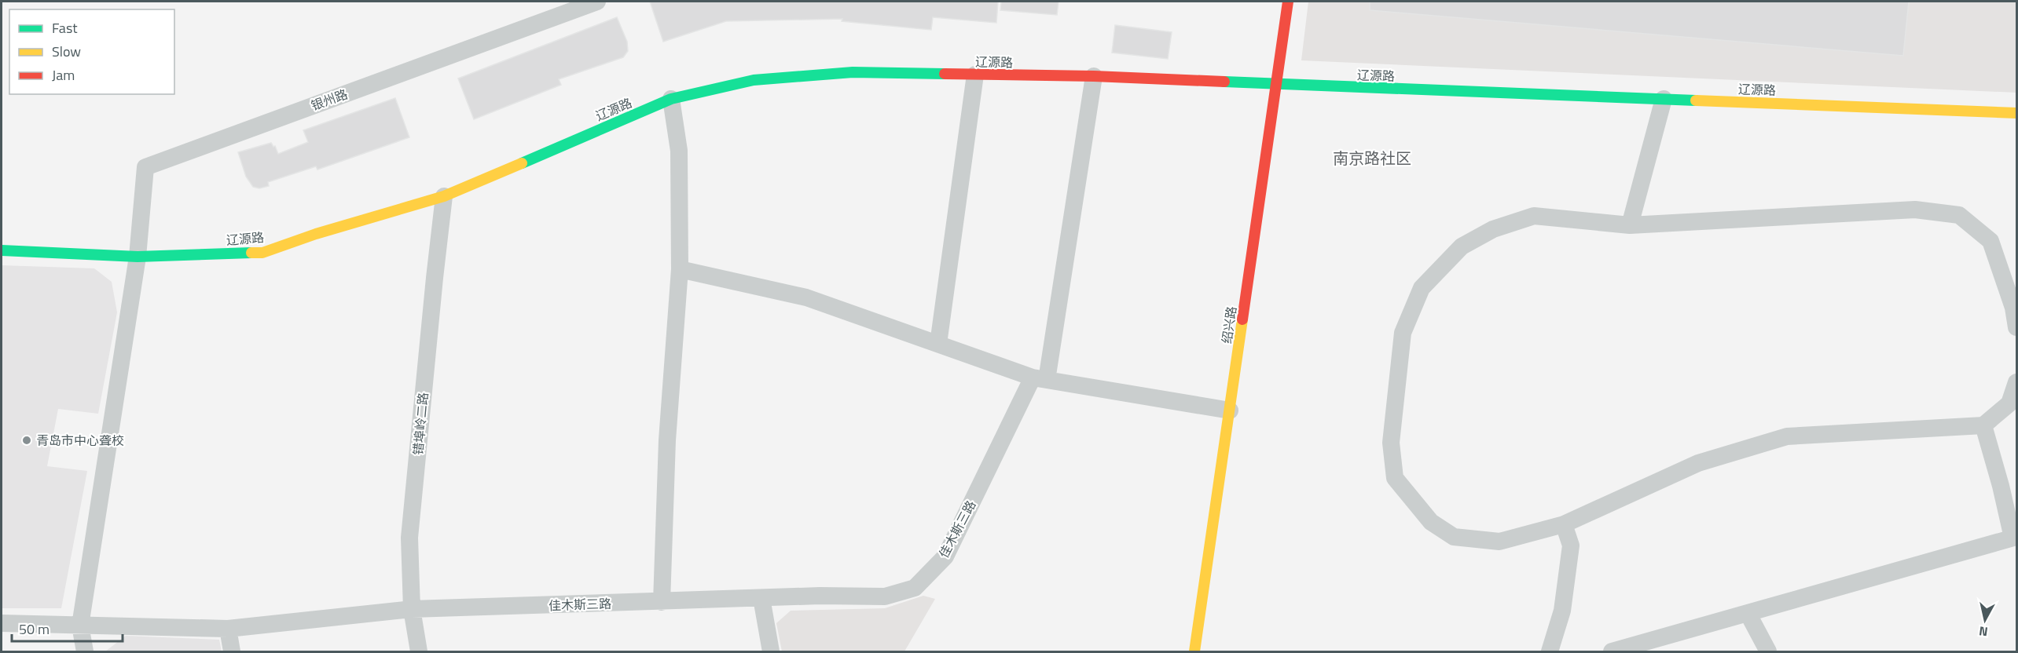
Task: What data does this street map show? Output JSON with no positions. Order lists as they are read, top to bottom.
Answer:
{
  "streets": {
    "street": [
      "辽源路",
      "银州路",
      "绍兴路",
      "错埠岭二路",
      "佳木斯三路"
    ]
  },
  "crossings": [
    ["辽源路", "银州路"],
    ["辽源路", "绍兴路"],
    ["辽源路", "错埠岭二路"],
    ["辽源路", "佳木斯三路"],
    ["错埠岭二路", "佳木斯三路"]
  ],
  "districts": ["南京路社区"],
  "places": ["青岛市中心聋校"],
  "legend": ["Fast", "Slow", "Jam"],
  "scale_bar": "50 m",
  "north": "bottom"
}
